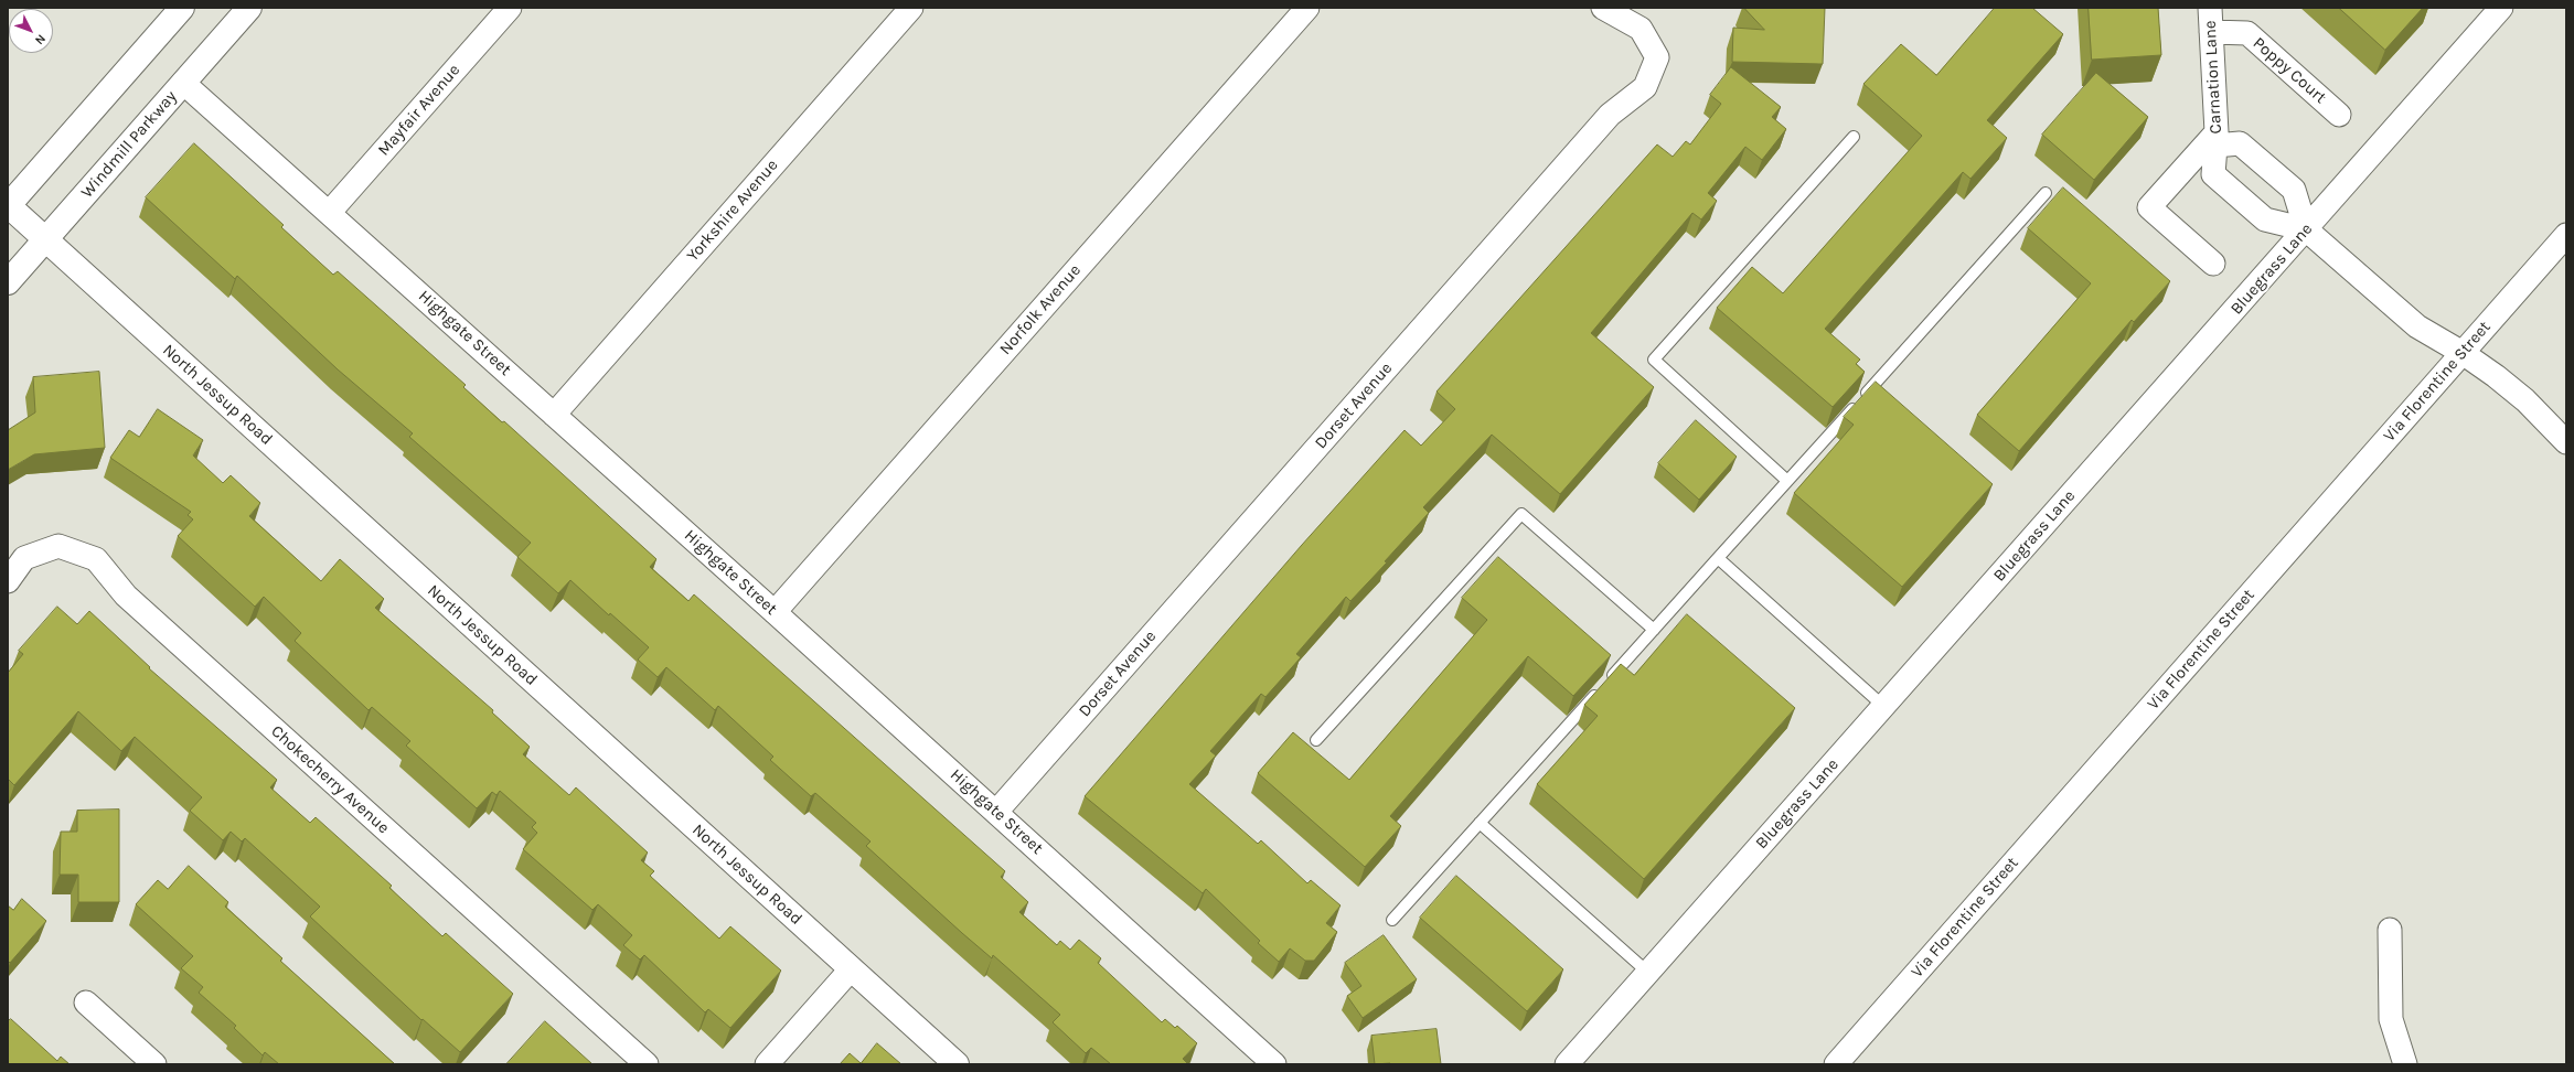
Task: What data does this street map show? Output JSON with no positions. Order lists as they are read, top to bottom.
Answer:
{
  "streets": {
    "street": [
      "Poppy Court",
      "Carnation Lane",
      "Mayfair Avenue",
      "Windmill Parkway",
      "Yorkshire Avenue",
      "Bluegrass Lane",
      "Norfolk Avenue",
      "Highgate Street",
      "Via Florentine Street",
      "North Jessup Road",
      "Dorset Avenue",
      "Chokecherry Avenue"
    ]
  },
  "crossings": [
    ["Poppy Court", "Carnation Lane"],
    ["Carnation Lane", "Bluegrass Lane"],
    ["Mayfair Avenue", "Highgate Street"],
    ["Windmill Parkway", "Highgate Street"],
    ["Windmill Parkway", "North Jessup Road"],
    ["Yorkshire Avenue", "Highgate Street"],
    ["Norfolk Avenue", "Highgate Street"],
    ["Highgate Street", "Dorset Avenue"]
  ],
  "north": "bottom right"
}
